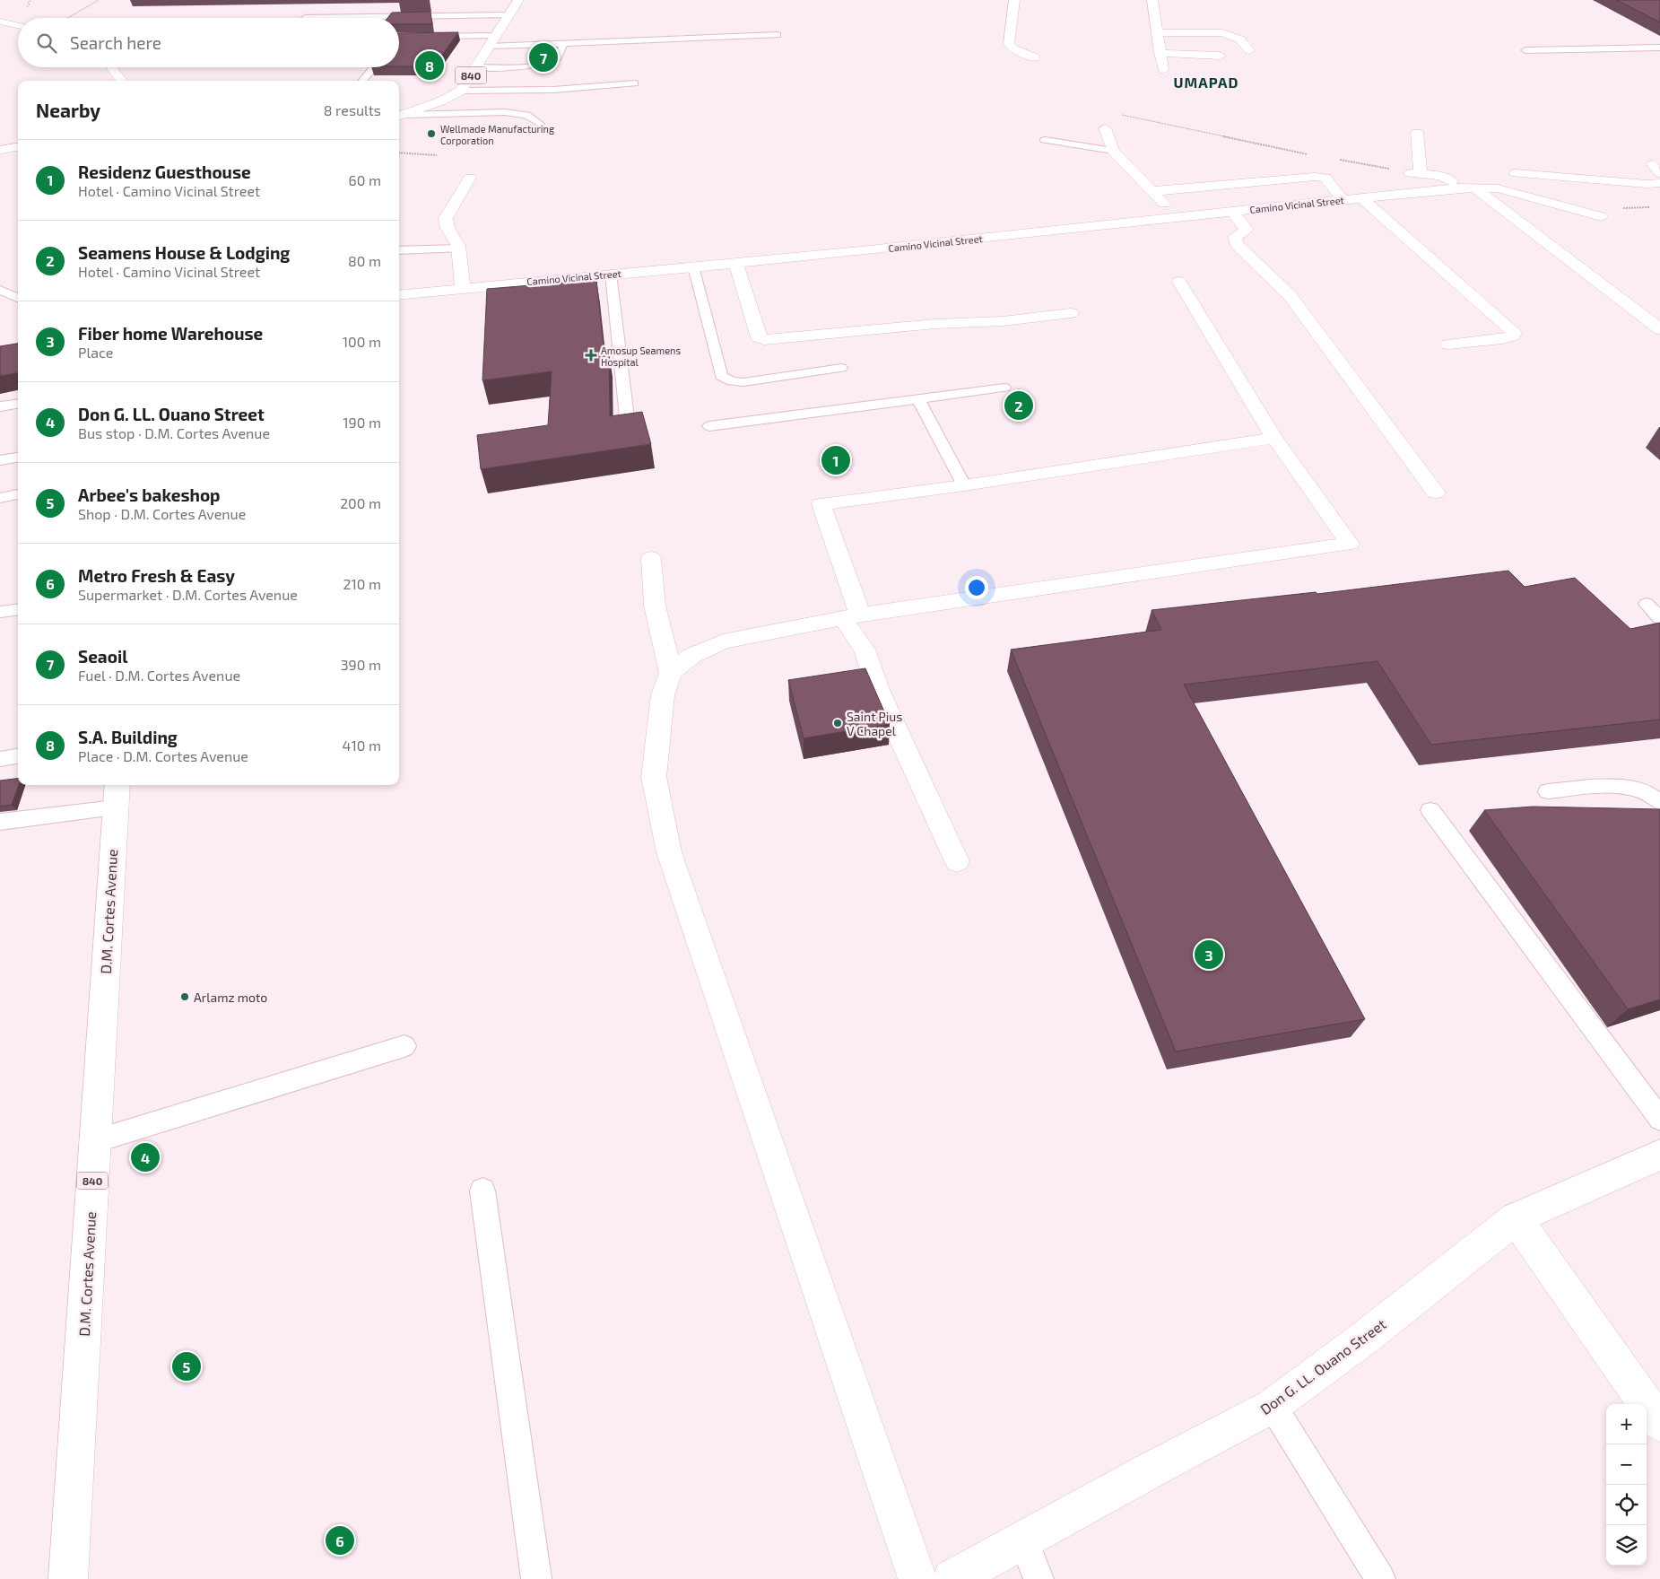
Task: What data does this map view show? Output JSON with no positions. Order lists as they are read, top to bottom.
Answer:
{
  "streets": {
    "main road": [
      "840",
      "Camino Vicinal Street",
      "D.M. Cortes Avenue",
      "Don G. LL. Ouano Street"
    ]
  },
  "districts": ["UMAPAD"],
  "places": {
    "other": ["Wellmade Manufacturing Corporation", "Saint Pius V Chapel", "Arlamz moto"],
    "health": ["Amosup Seamens Hospital"]
  },
  "page": {
    "search": "Search here",
    "pins": [
      "7",
      "8",
      "2",
      "1",
      "3",
      "4",
      "5",
      "6"
    ],
    "heading": ["Nearby", "8 results"],
    "list": [
      {
        "mark": "1",
        "name": "Residenz Guesthouse",
        "note": "Hotel · Camino Vicinal Street",
        "value": "60 m"
      },
      {
        "mark": "2",
        "name": "Seamens House & Lodging",
        "note": "Hotel · Camino Vicinal Street",
        "value": "80 m"
      },
      {
        "mark": "3",
        "name": "Fiber home Warehouse",
        "note": "Place",
        "value": "100 m"
      },
      {
        "mark": "4",
        "name": "Don G. LL. Ouano Street",
        "note": "Bus stop · D.M. Cortes Avenue",
        "value": "190 m"
      },
      {
        "mark": "5",
        "name": "Arbee's bakeshop",
        "note": "Shop · D.M. Cortes Avenue",
        "value": "200 m"
      },
      {
        "mark": "6",
        "name": "Metro Fresh & Easy",
        "note": "Supermarket · D.M. Cortes Avenue",
        "value": "210 m"
      },
      {
        "mark": "7",
        "name": "Seaoil",
        "note": "Fuel · D.M. Cortes Avenue",
        "value": "390 m"
      },
      {
        "mark": "8",
        "name": "S.A. Building",
        "note": "Place · D.M. Cortes Avenue",
        "value": "410 m"
      }
    ],
    "map_buttons": ["+", "−"]
  }
}
